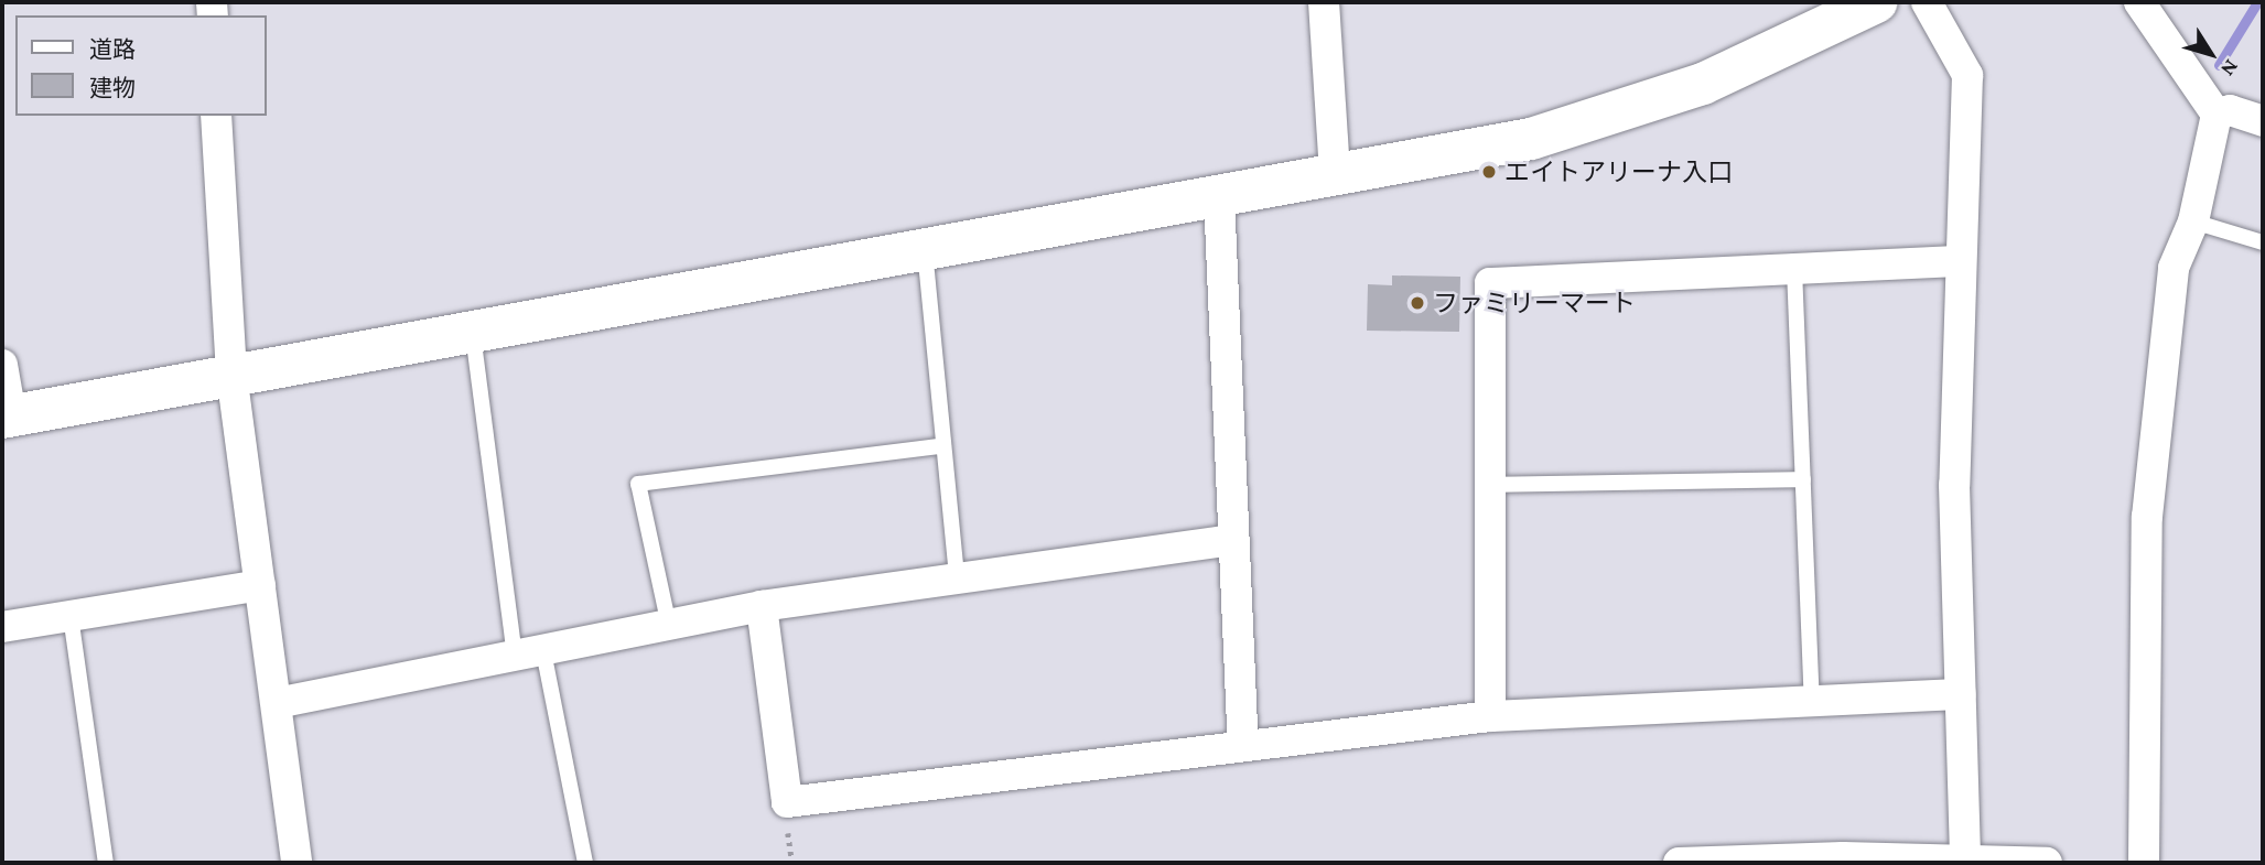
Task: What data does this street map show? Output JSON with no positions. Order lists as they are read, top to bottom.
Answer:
{
  "places": ["エイトアリーナ入口", "ファミリーマート"],
  "legend": ["道路", "建物"],
  "north": "bottom right"
}
